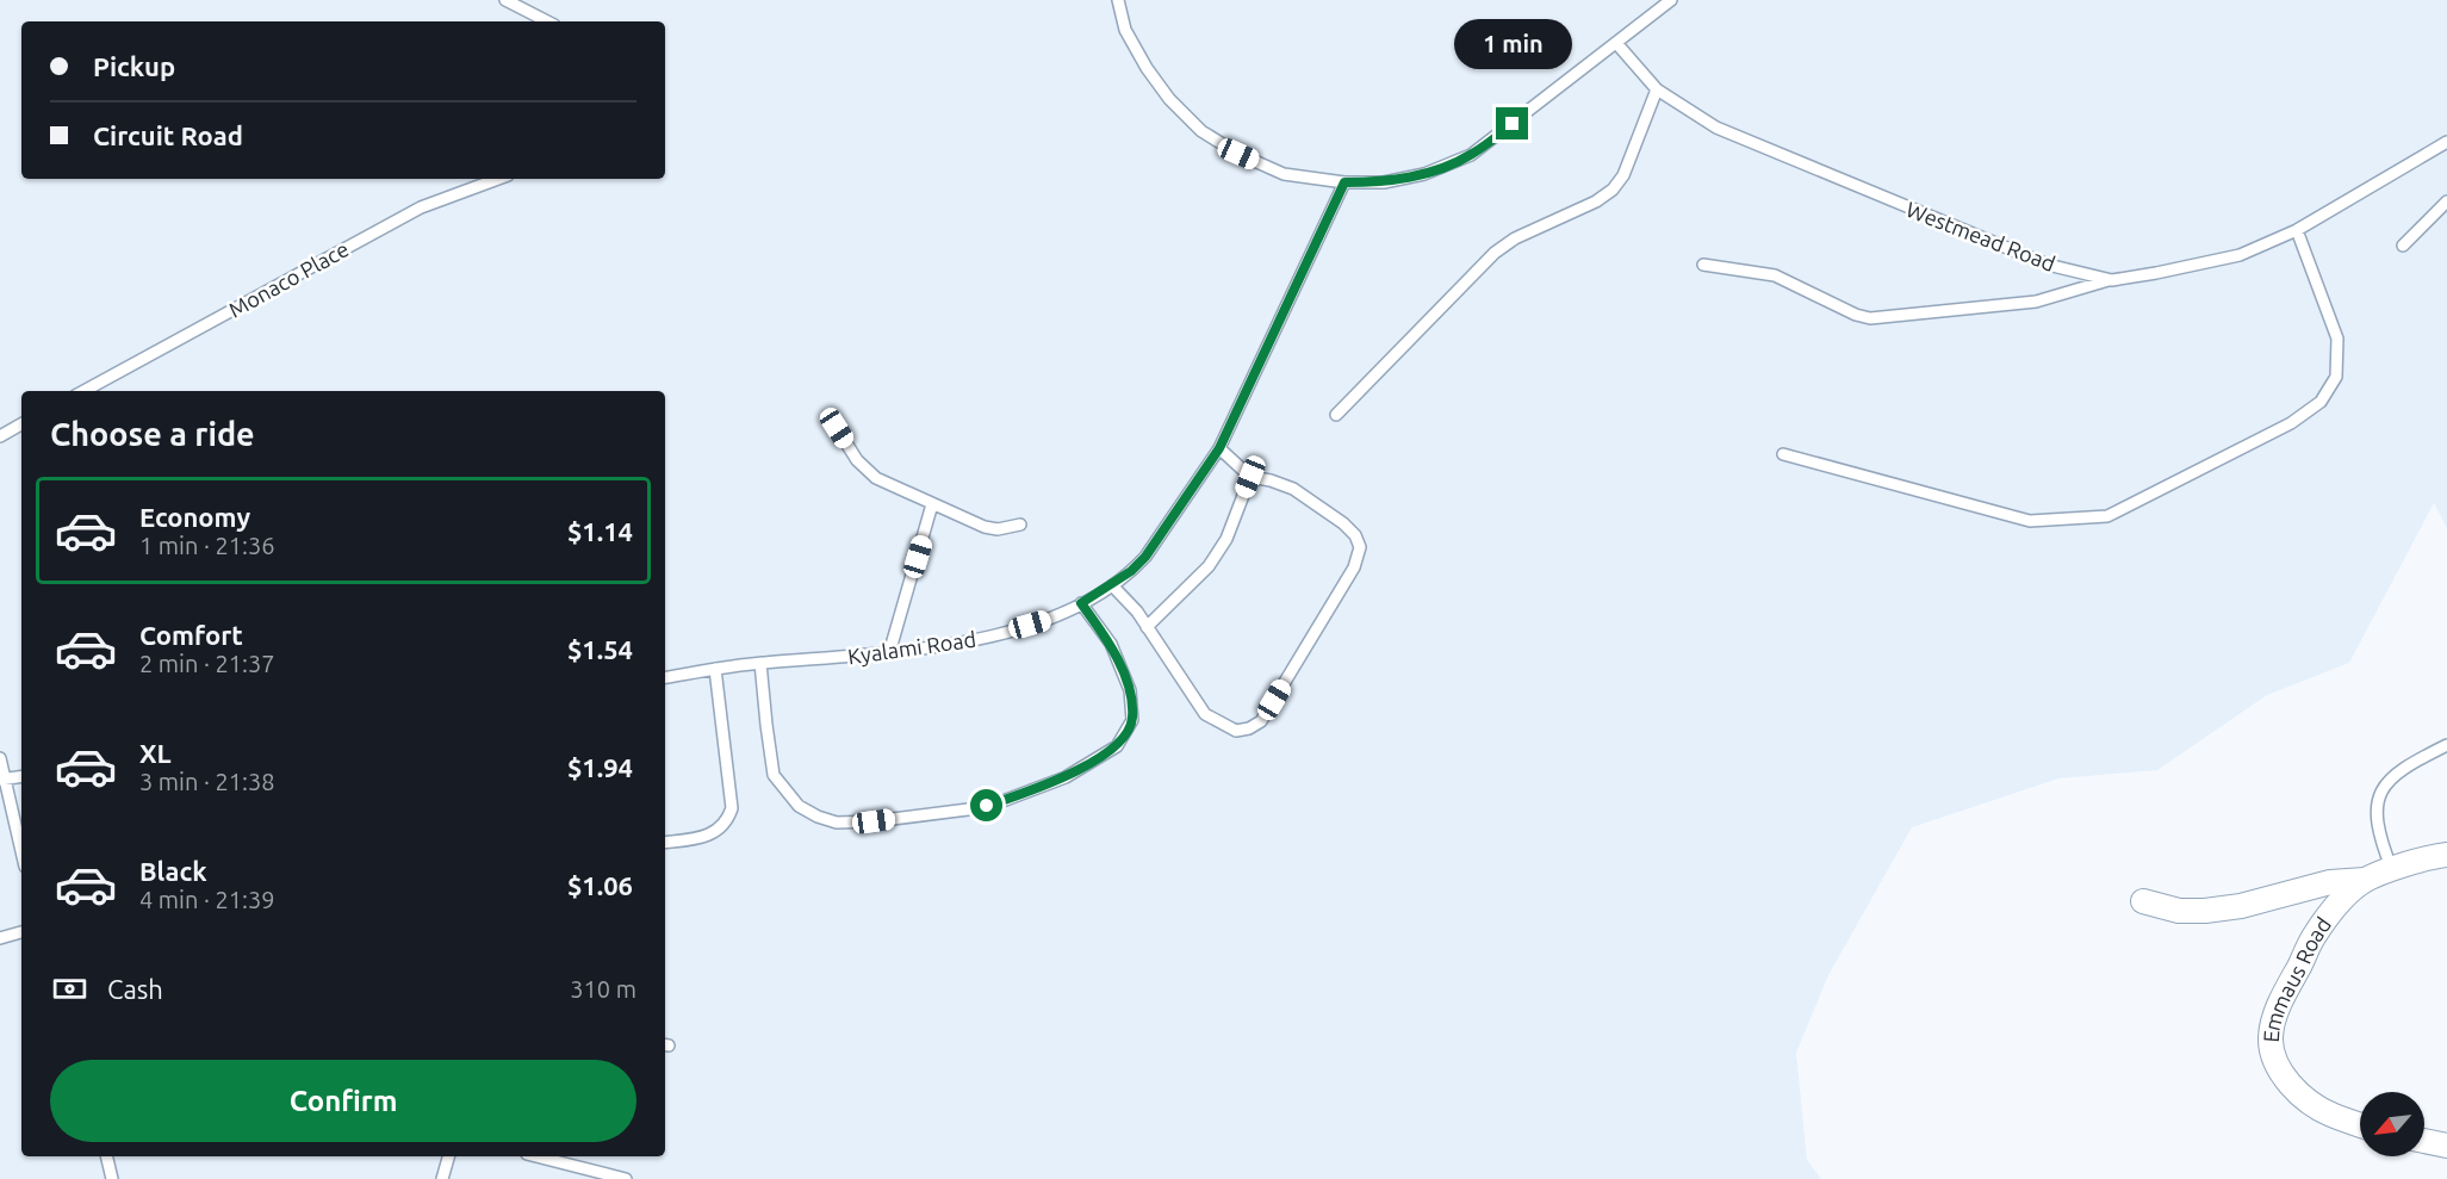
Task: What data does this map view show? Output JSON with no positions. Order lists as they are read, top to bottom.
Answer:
{
  "streets": {
    "street": ["Emmaus Road"],
    "lane": ["Westmead Road", "Monaco Place", "Kyalami Road"]
  },
  "north": "bottom left",
  "page": {
    "bubble": "1 min",
    "banner": ["Pickup", "Circuit Road"],
    "heading": "Choose a ride",
    "list": [
      {
        "name": "Economy",
        "note": "1 min · 21:36",
        "value": "$1.14"
      },
      {
        "name": "Comfort",
        "note": "2 min · 21:37",
        "value": "$1.54"
      },
      {
        "name": "XL",
        "note": "3 min · 21:38",
        "value": "$1.94"
      },
      {
        "name": "Black",
        "note": "4 min · 21:39",
        "value": "$1.06"
      }
    ],
    "pay": ["Cash", "310 m"],
    "buttons": "Confirm"
  }
}
